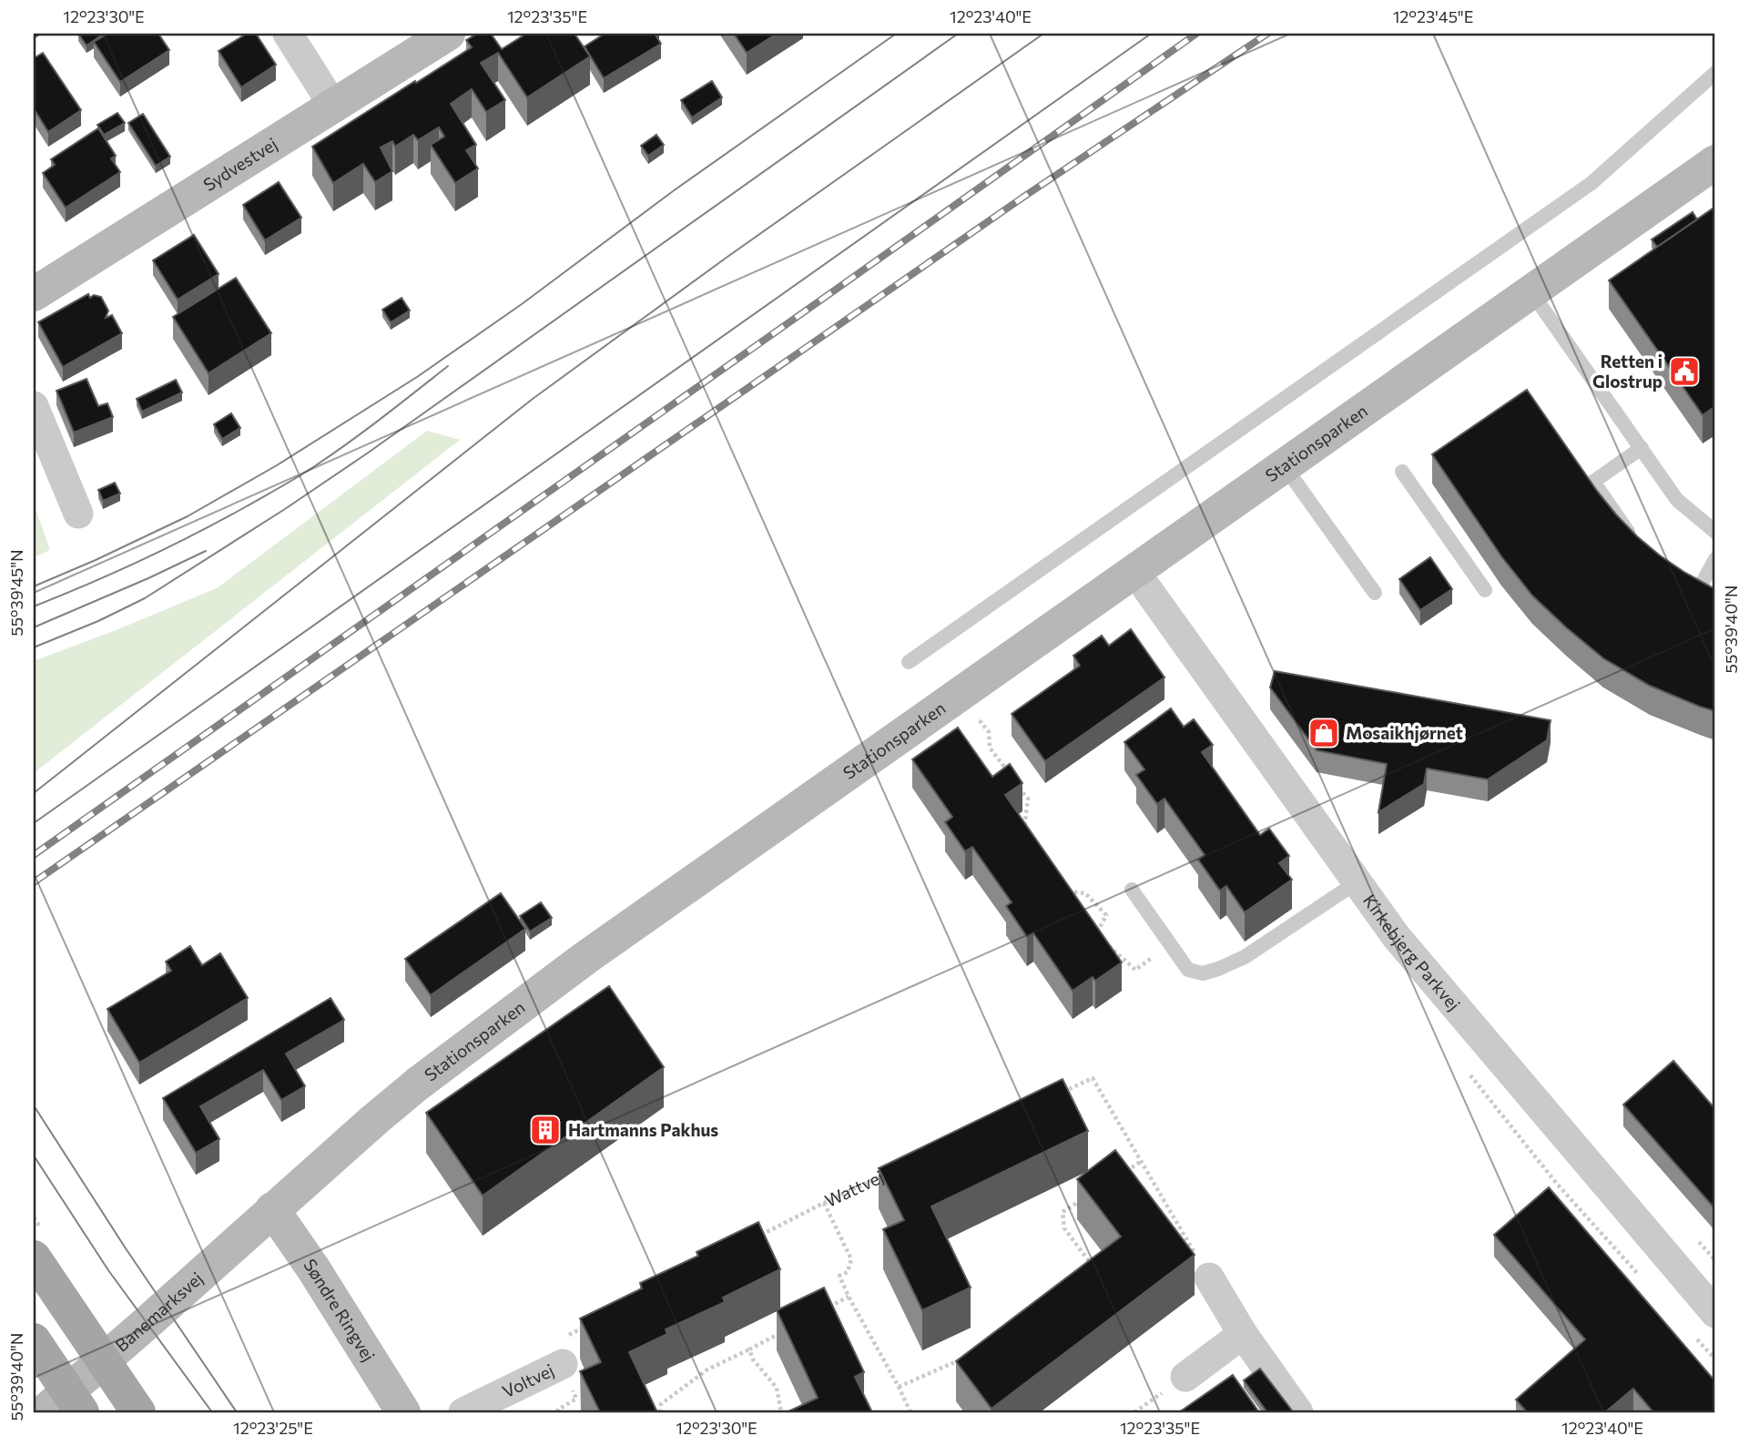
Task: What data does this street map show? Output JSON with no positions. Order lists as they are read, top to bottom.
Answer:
{
  "streets": {
    "street": [
      "Sydvestvej",
      "Stationsparken",
      "Kirkebjerg Parkvej",
      "Søndre Ringvej",
      "Banemarksvej",
      "Voltvej"
    ],
    "path": ["Wattvej"]
  },
  "crossings": [
    ["Stationsparken", "Kirkebjerg Parkvej"],
    ["Stationsparken", "Søndre Ringvej"],
    ["Stationsparken", "Banemarksvej"],
    ["Søndre Ringvej", "Banemarksvej"]
  ],
  "places": {
    "public building": ["Retten i Glostrup"],
    "shop": ["Mosaikhjørnet"],
    "building": ["Hartmanns Pakhus"]
  },
  "coordinates": [
    "12°23'30\"E",
    "12°23'35\"E",
    "12°23'40\"E",
    "12°23'45\"E",
    "55°39'45\"N",
    "55°39'40\"N",
    "12°23'25\"E"
  ]
}
